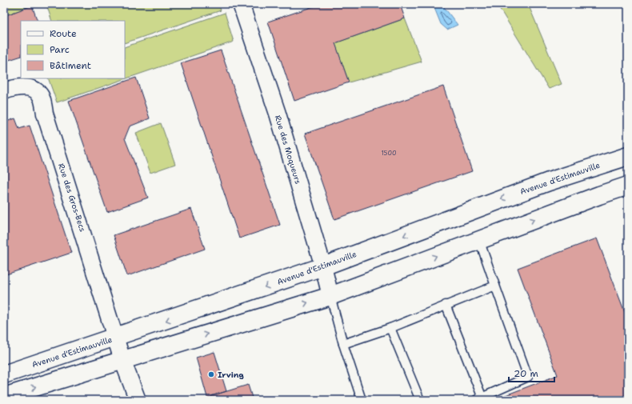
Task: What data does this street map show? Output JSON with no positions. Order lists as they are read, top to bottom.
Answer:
{
  "streets": {
    "main road": ["Avenue d'Estimauville"],
    "street": ["Rue des Moqueurs", "Rue des Gros-Becs"]
  },
  "crossings": [
    ["Rue des Moqueurs", "Avenue d'Estimauville"],
    ["Avenue d'Estimauville", "Rue des Gros-Becs"]
  ],
  "places": ["Irving"],
  "house_numbers": ["1500"],
  "legend": ["Route", "Parc", "Bâtiment"],
  "scale_bar": "20 m"
}
